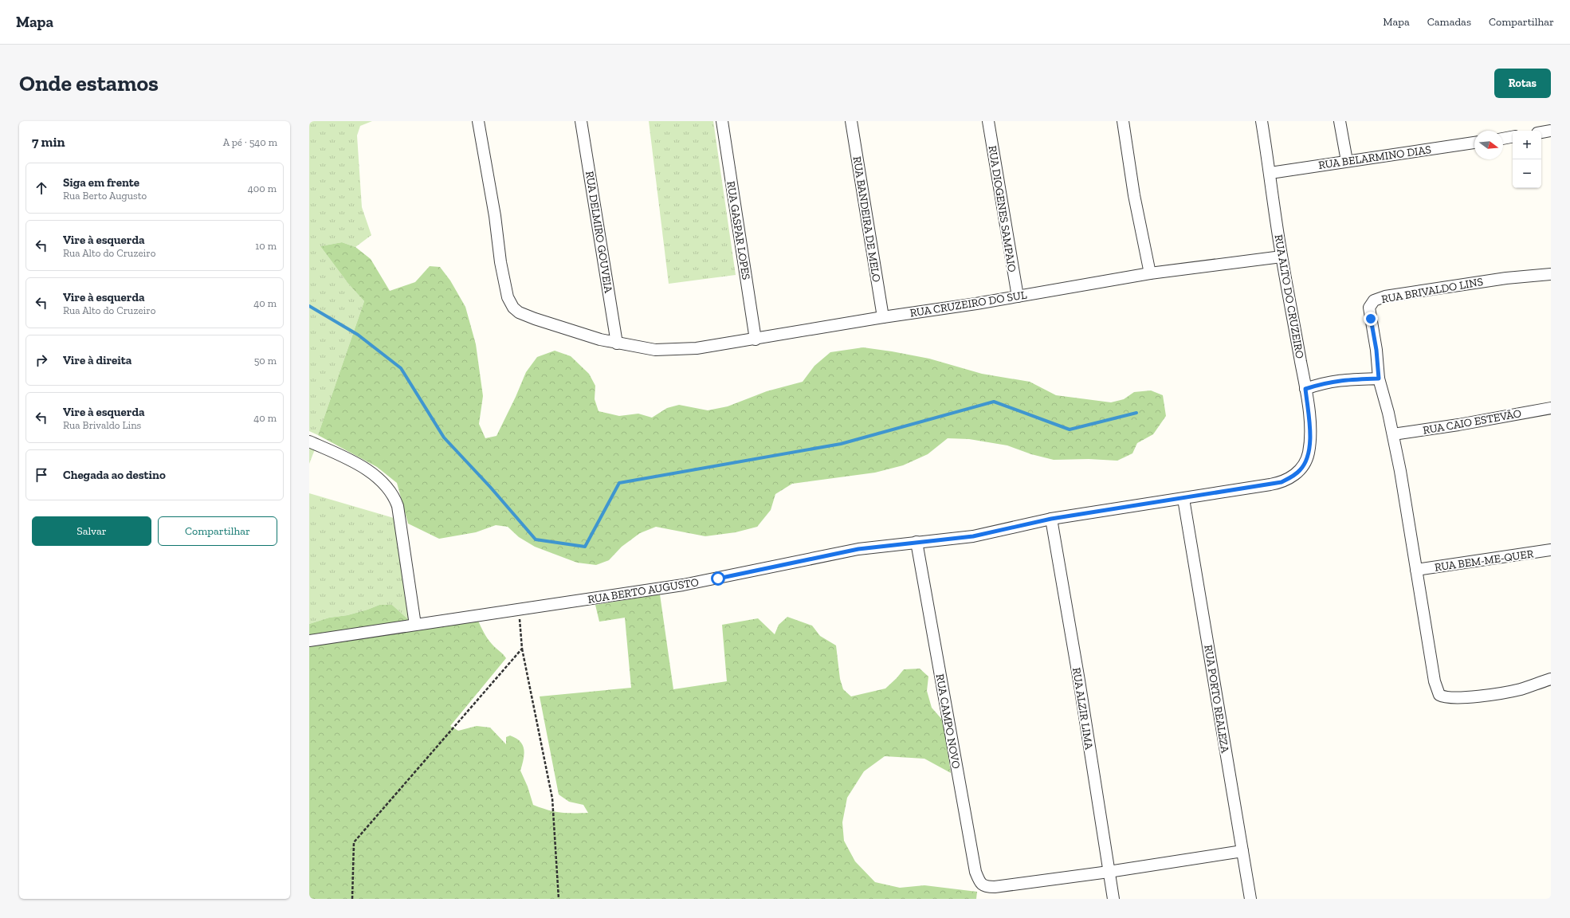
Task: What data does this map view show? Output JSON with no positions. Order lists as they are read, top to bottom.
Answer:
{
  "streets": {
    "street": [
      "RUA BELARMINO DIAS",
      "RUA DIOGENES SAMPAIO",
      "RUA BANDEIRA DE MELO",
      "RUA GASPAR LOPES",
      "RUA DELMIRO GOUVEIA",
      "RUA BRIVALDO LINS",
      "RUA ALTO DO CRUZEIRO",
      "RUA CRUZEIRO DO SUL",
      "RUA CAIO ESTEVÃO",
      "RUA BEM-ME-QUER",
      "RUA BERTO AUGUSTO",
      "RUA PORTO REALEZA",
      "RUA ALZIR LIMA",
      "RUA CAMPO NOVO"
    ]
  },
  "crossings": [
    ["RUA BELARMINO DIAS", "RUA ALTO DO CRUZEIRO"],
    ["RUA DIOGENES SAMPAIO", "RUA CRUZEIRO DO SUL"],
    ["RUA BANDEIRA DE MELO", "RUA CRUZEIRO DO SUL"],
    ["RUA GASPAR LOPES", "RUA CRUZEIRO DO SUL"],
    ["RUA DELMIRO GOUVEIA", "RUA CRUZEIRO DO SUL"],
    ["RUA BRIVALDO LINS", "RUA CAIO ESTEVÃO"],
    ["RUA BRIVALDO LINS", "RUA BEM-ME-QUER"],
    ["RUA ALTO DO CRUZEIRO", "RUA CRUZEIRO DO SUL"],
    ["RUA ALTO DO CRUZEIRO", "RUA BERTO AUGUSTO"],
    ["RUA BERTO AUGUSTO", "RUA PORTO REALEZA"],
    ["RUA BERTO AUGUSTO", "RUA ALZIR LIMA"],
    ["RUA BERTO AUGUSTO", "RUA CAMPO NOVO"],
    ["RUA ALZIR LIMA", "RUA CAMPO NOVO"]
  ],
  "north": "right",
  "page": {
    "header": "Mapa",
    "nav": ["Mapa", "Camadas", "Compartilhar"],
    "buttons": [
      "Rotas",
      ["Salvar", "Compartilhar"]
    ],
    "title": "Onde estamos",
    "heading": ["7 min", "A pé · 540 m"],
    "map_buttons": ["+", "−"],
    "list": [
      ["Siga em frente", "Rua Berto Augusto", "400 m"],
      ["Vire à esquerda", "Rua Alto do Cruzeiro", "10 m"],
      ["Vire à esquerda", "Rua Alto do Cruzeiro", "40 m"],
      ["Vire à direita", "50 m"],
      ["Vire à esquerda", "Rua Brivaldo Lins", "40 m"],
      "Chegada ao destino"
    ]
  }
}
